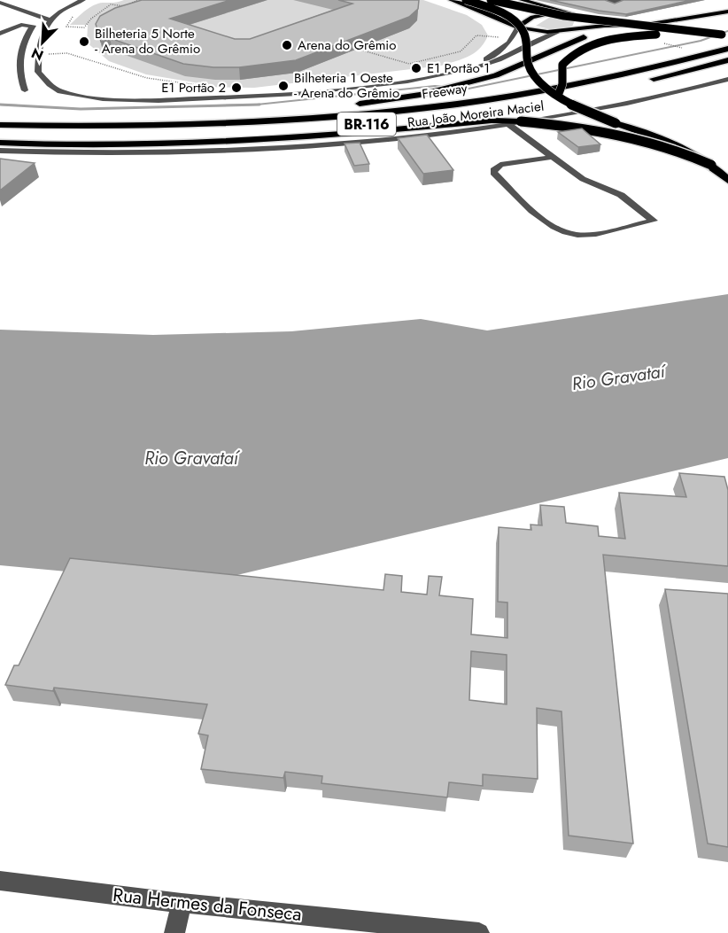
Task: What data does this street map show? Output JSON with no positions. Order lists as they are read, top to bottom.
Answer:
{
  "streets": {
    "highway": ["Freeway", "BR-116"],
    "street": ["Rua João Moreira Maciel", "Rua Hermes da Fonseca"]
  },
  "water": ["Rio Gravataí"],
  "places": [
    "Bilheteria 5 Norte - Arena do Grêmio",
    "Arena do Grêmio",
    "E1 Portão 1",
    "Bilheteria 1 Oeste - Arena do Grêmio",
    "E1 Portão 2"
  ],
  "north": "bottom left"
}
